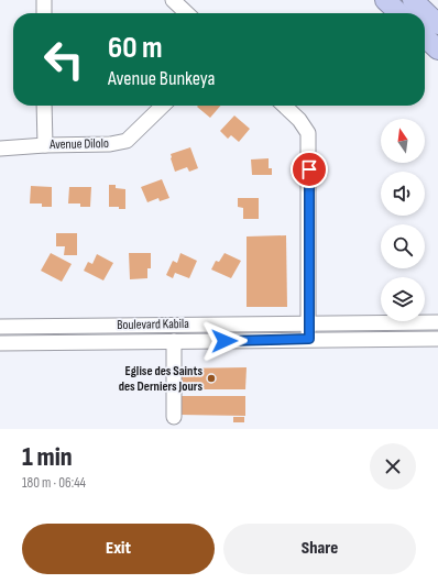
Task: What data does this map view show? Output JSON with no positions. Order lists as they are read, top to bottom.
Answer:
{
  "streets": {
    "street": ["Avenue Dilolo", "Boulevard Kabila"]
  },
  "places": ["Eglise des Saints des Derniers Jours"],
  "north": "top",
  "page": {
    "turn": ["60 m", "Avenue Bunkeya"],
    "heading": ["1 min", "180 m · 06:44"],
    "buttons": ["Exit", "Share"]
  }
}
